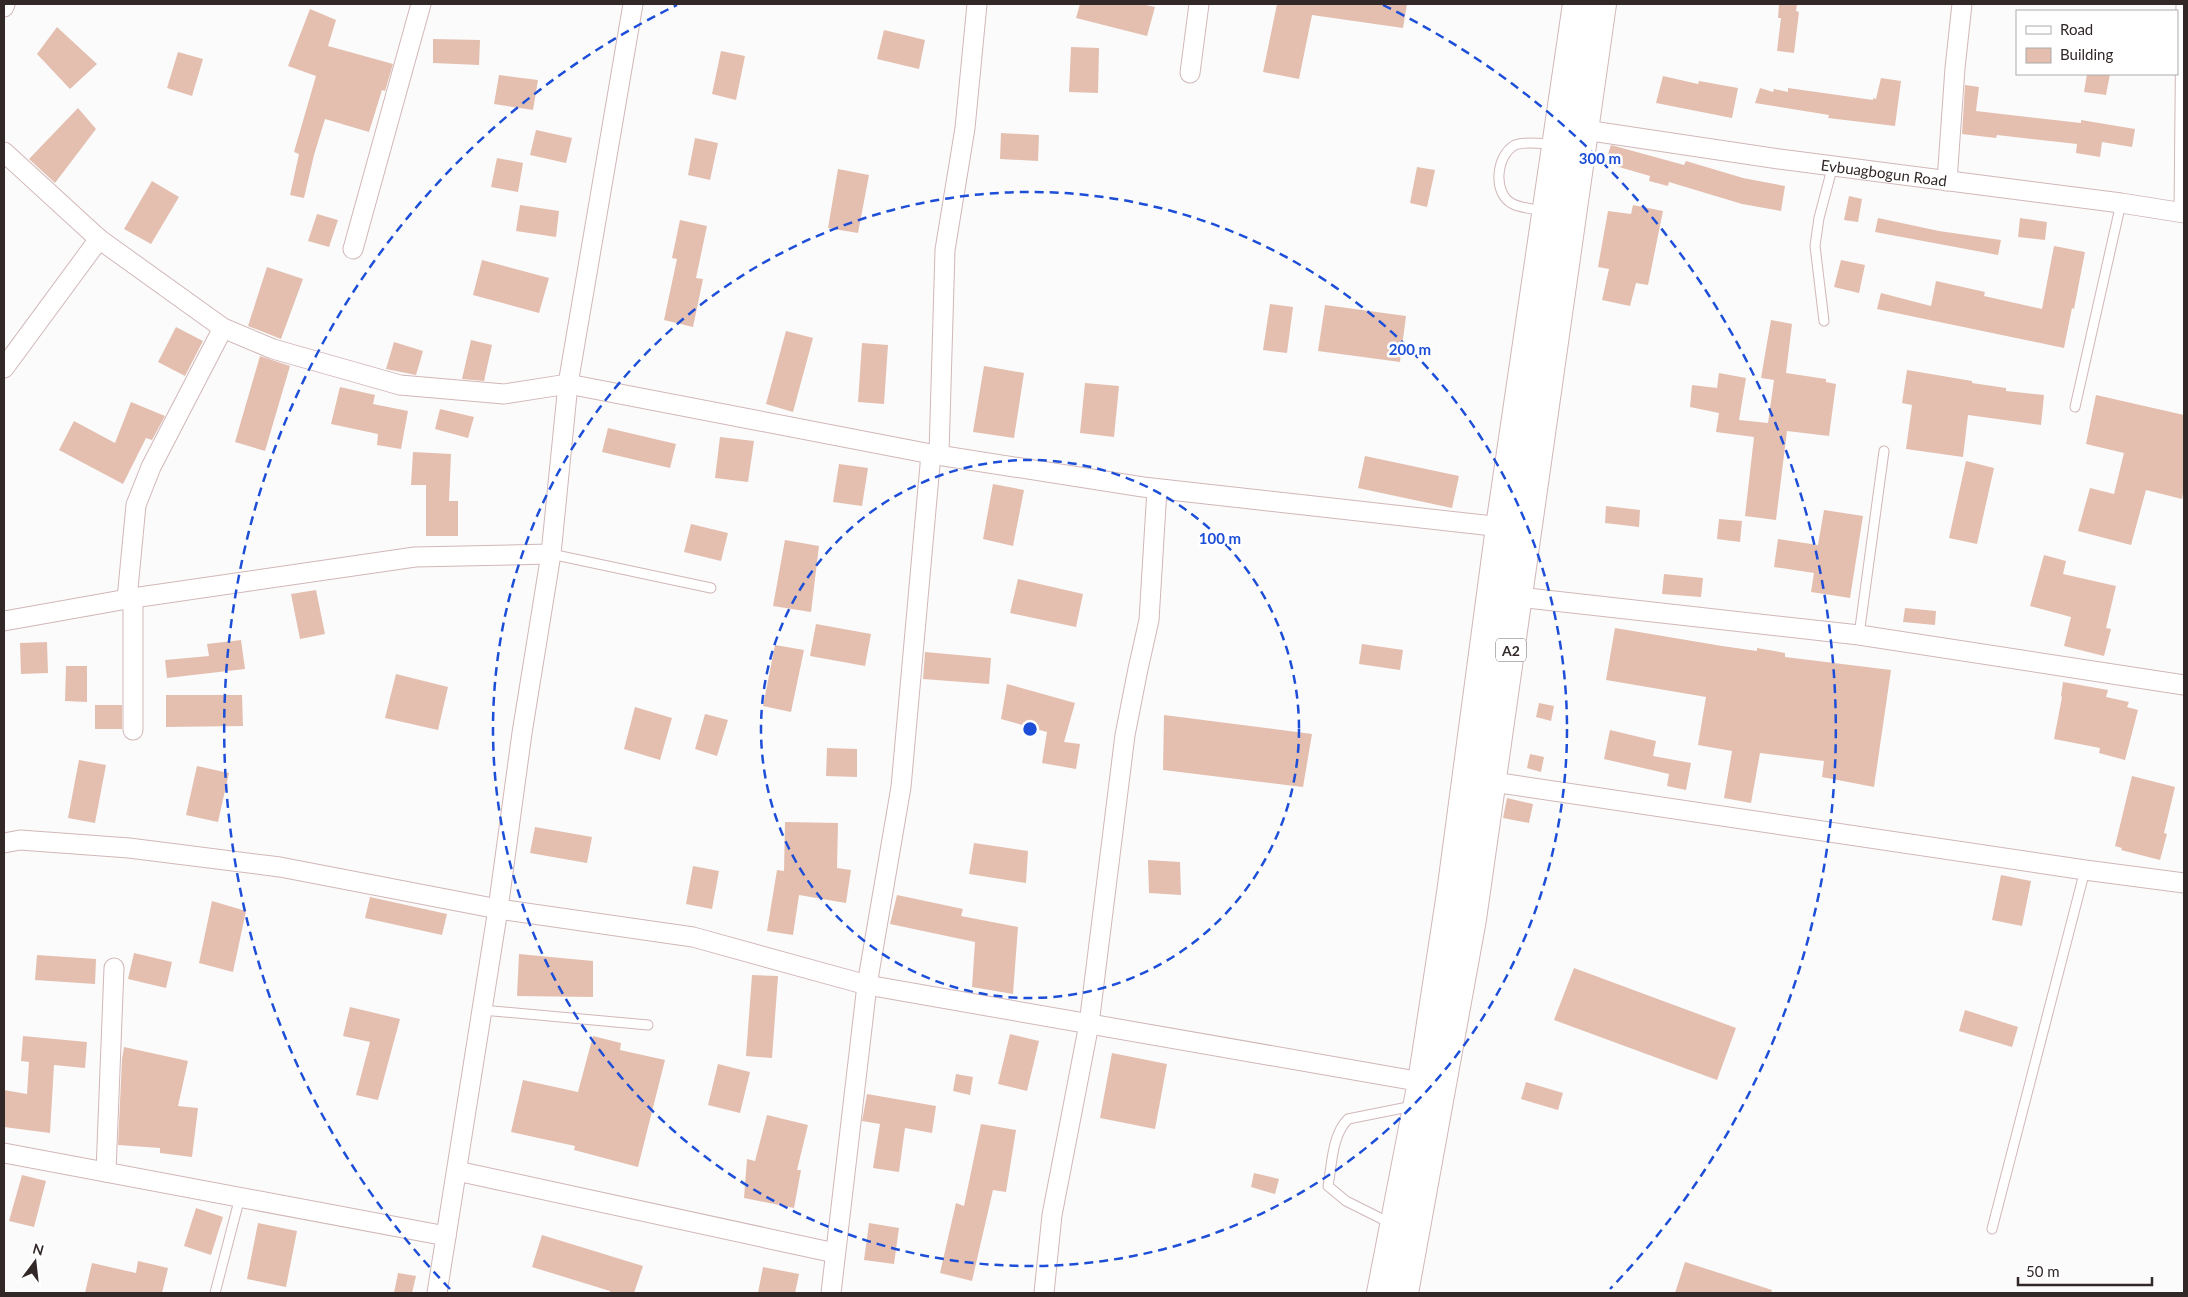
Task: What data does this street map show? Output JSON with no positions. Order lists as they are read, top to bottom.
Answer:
{
  "streets": {
    "highway": ["A2"],
    "street": ["Evbuagbogun Road"]
  },
  "crossings": [
    ["Evbuagbogun Road", "A2"]
  ],
  "legend": ["Road", "Building"],
  "scale_bar": "50 m",
  "north": "top",
  "rings": ["300 m", "200 m", "100 m"]
}
